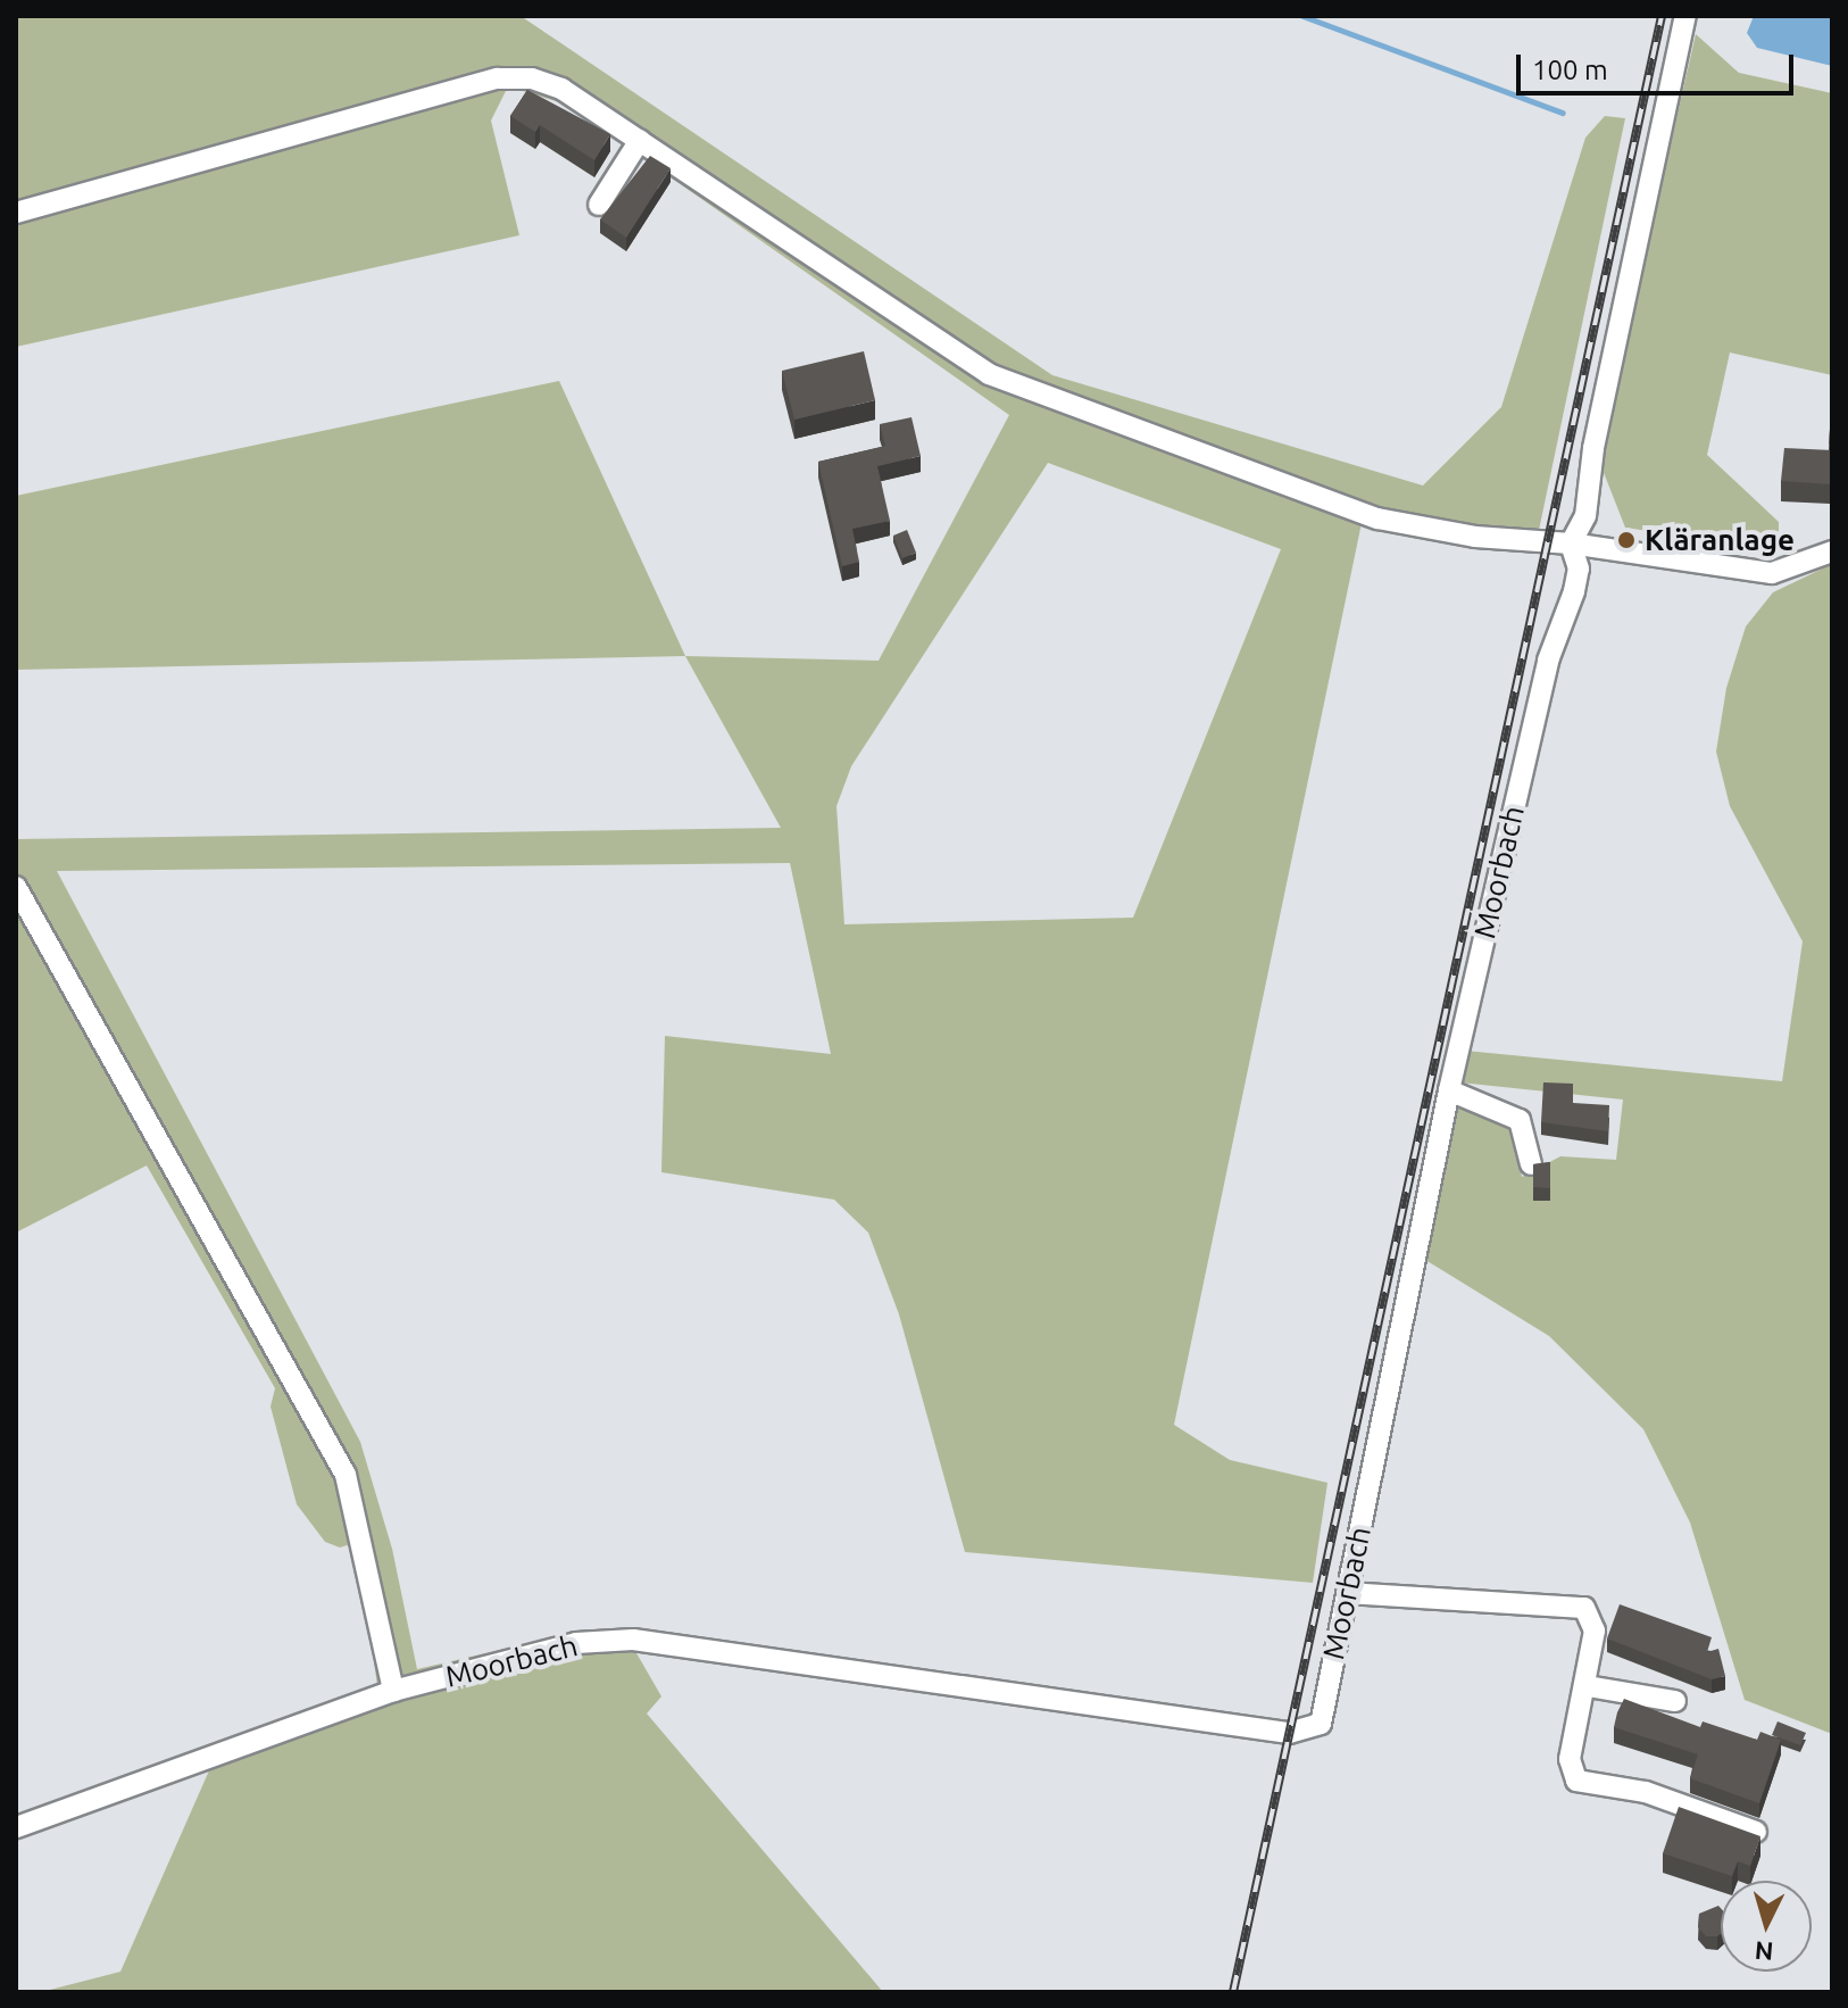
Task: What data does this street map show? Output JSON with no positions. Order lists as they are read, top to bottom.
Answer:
{
  "streets": {
    "street": ["Moorbach"]
  },
  "places": ["Kläranlage"],
  "scale_bar": "100 m",
  "north": "bottom"
}
